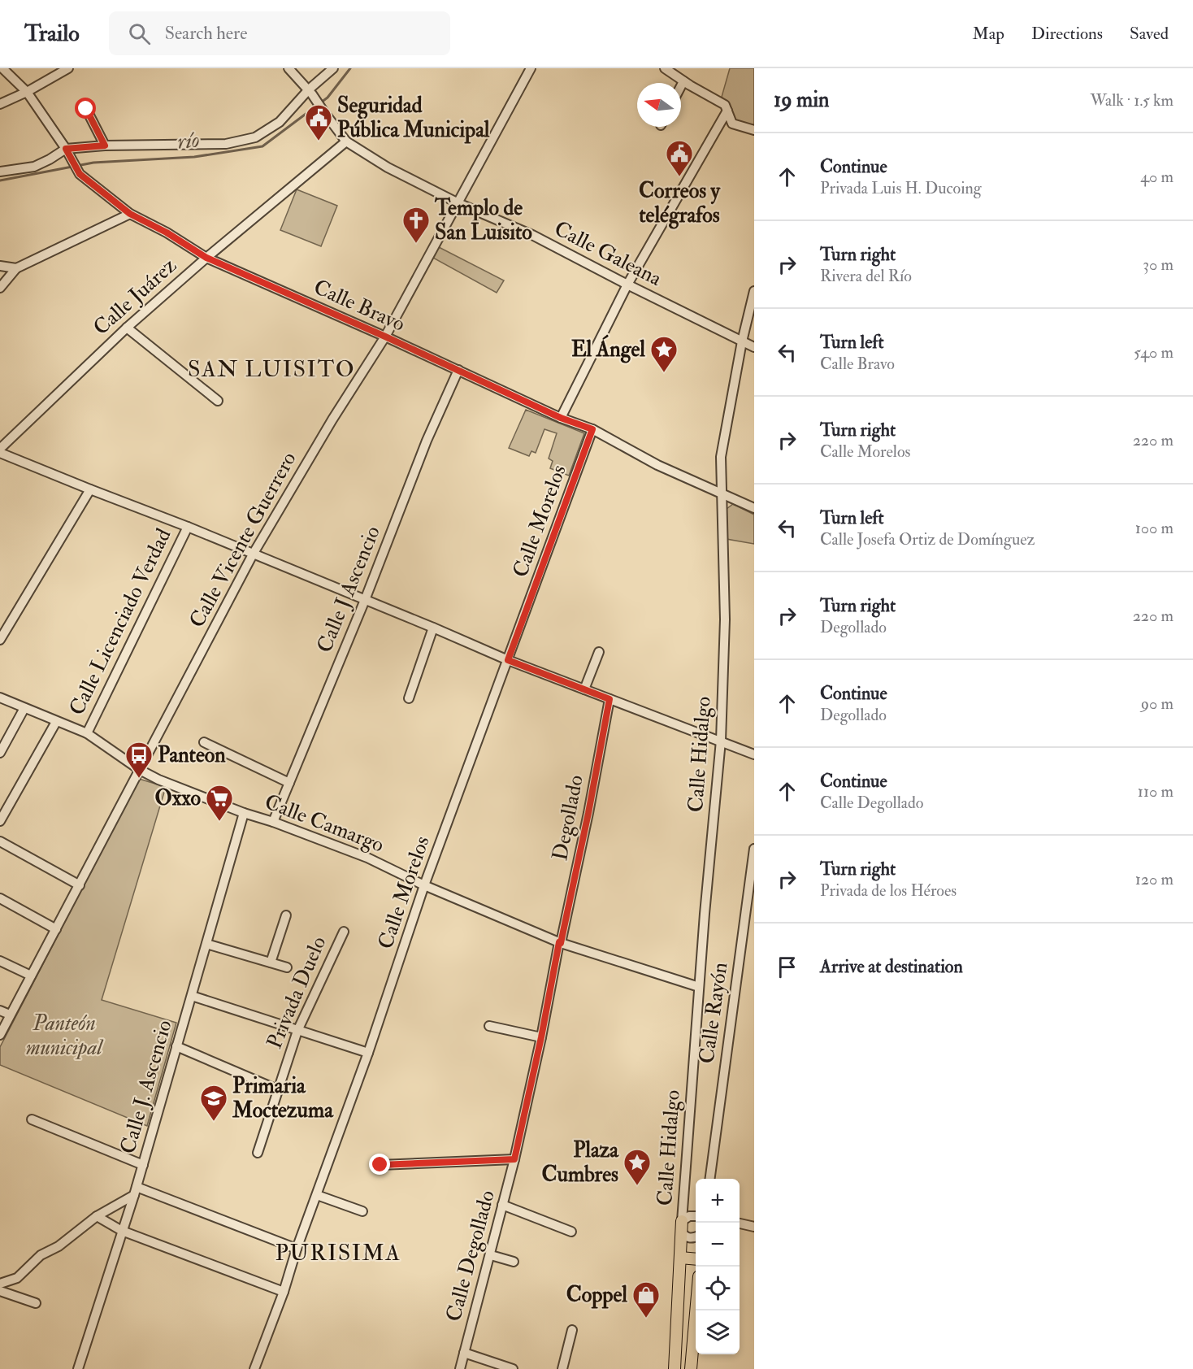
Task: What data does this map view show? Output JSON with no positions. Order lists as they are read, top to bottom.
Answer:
{
  "streets": {
    "street": [
      "Calle Galeana",
      "Calle Juárez",
      "Calle Bravo",
      "Calle Morelos",
      "Calle Vicente Guerrero",
      "Calle J Ascencio",
      "Calle Licenciado Verdad",
      "Calle Hidalgo",
      "Degollado",
      "Calle Camargo",
      "Privada Duelo",
      "Calle Rayón",
      "Calle J. Ascencio",
      "Calle Degollado"
    ]
  },
  "crossings": [
    ["Calle Galeana", "Calle Juárez"],
    ["Calle Galeana", "Calle Vicente Guerrero"],
    ["Calle Galeana", "Calle Hidalgo"],
    ["Calle Juárez", "Calle Bravo"],
    ["Calle Bravo", "Calle Morelos"],
    ["Calle Bravo", "Calle Vicente Guerrero"],
    ["Calle Bravo", "Calle J Ascencio"],
    ["Calle Bravo", "Calle Hidalgo"],
    ["Calle Morelos", "Calle Camargo"],
    ["Calle Vicente Guerrero", "Calle Camargo"],
    ["Calle J Ascencio", "Calle Camargo"],
    ["Calle Licenciado Verdad", "Calle Camargo"],
    ["Calle Hidalgo", "Calle Camargo"],
    ["Degollado", "Calle Camargo"],
    ["Degollado", "Calle Degollado"],
    ["Calle Camargo", "Calle J. Ascencio"]
  ],
  "districts": ["SAN LUISITO", "PURISIMA"],
  "water": ["río"],
  "parks": ["Panteón municipal"],
  "places": {
    "public building": ["Seguridad Pública Municipal", "Correos y telégrafos"],
    "church": ["Templo de San Luisito"],
    "place": ["El Ángel", "Plaza Cumbres"],
    "bus stop": ["Panteon"],
    "supermarket": ["Oxxo"],
    "school or university": ["Primaria Moctezuma"],
    "shop": ["Coppel"]
  },
  "north": "left",
  "page": {
    "header": "Trailo",
    "search": "Search here",
    "nav": ["Map", "Directions", "Saved"],
    "heading": ["19 min", "Walk · 1.5 km"],
    "list": [
      ["Continue", "Privada Luis H. Ducoing", "40 m"],
      ["Turn right", "Rivera del Río", "30 m"],
      ["Turn left", "Calle Bravo", "540 m"],
      ["Turn right", "Calle Morelos", "220 m"],
      ["Turn left", "Calle Josefa Ortiz de Domínguez", "100 m"],
      ["Turn right", "Degollado", "220 m"],
      ["Continue", "Degollado", "90 m"],
      ["Continue", "Calle Degollado", "110 m"],
      ["Turn right", "Privada de los Héroes", "120 m"],
      "Arrive at destination"
    ],
    "map_buttons": ["+", "−"]
  }
}
